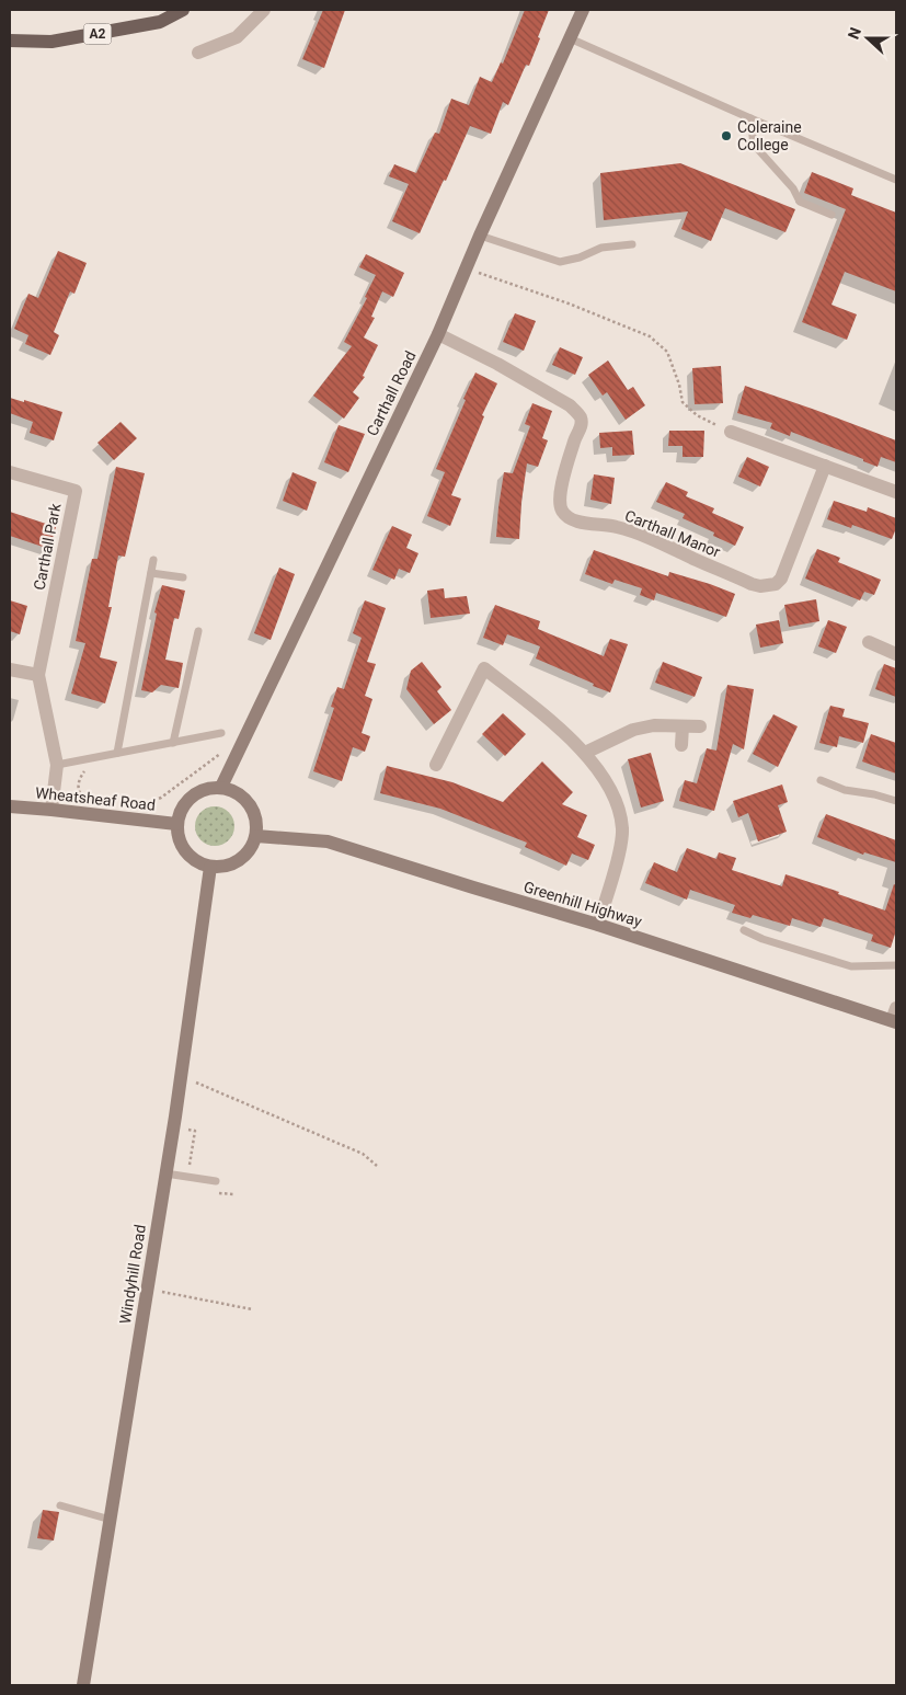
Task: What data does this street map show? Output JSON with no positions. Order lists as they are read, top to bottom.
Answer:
{
  "streets": {
    "main road": [
      "A2",
      "Carthall Road",
      "Wheatsheaf Road",
      "Greenhill Highway",
      "Windyhill Road"
    ],
    "street": ["Carthall Manor", "Carthall Park"]
  },
  "crossings": [
    ["Carthall Road", "Carthall Manor"],
    ["Carthall Road", "Wheatsheaf Road"],
    ["Carthall Road", "Greenhill Highway"],
    ["Carthall Road", "Windyhill Road"],
    ["Carthall Park", "Wheatsheaf Road"],
    ["Wheatsheaf Road", "Greenhill Highway"],
    ["Wheatsheaf Road", "Windyhill Road"],
    ["Greenhill Highway", "Windyhill Road"]
  ],
  "places": ["Coleraine College"],
  "north": "left"
}
